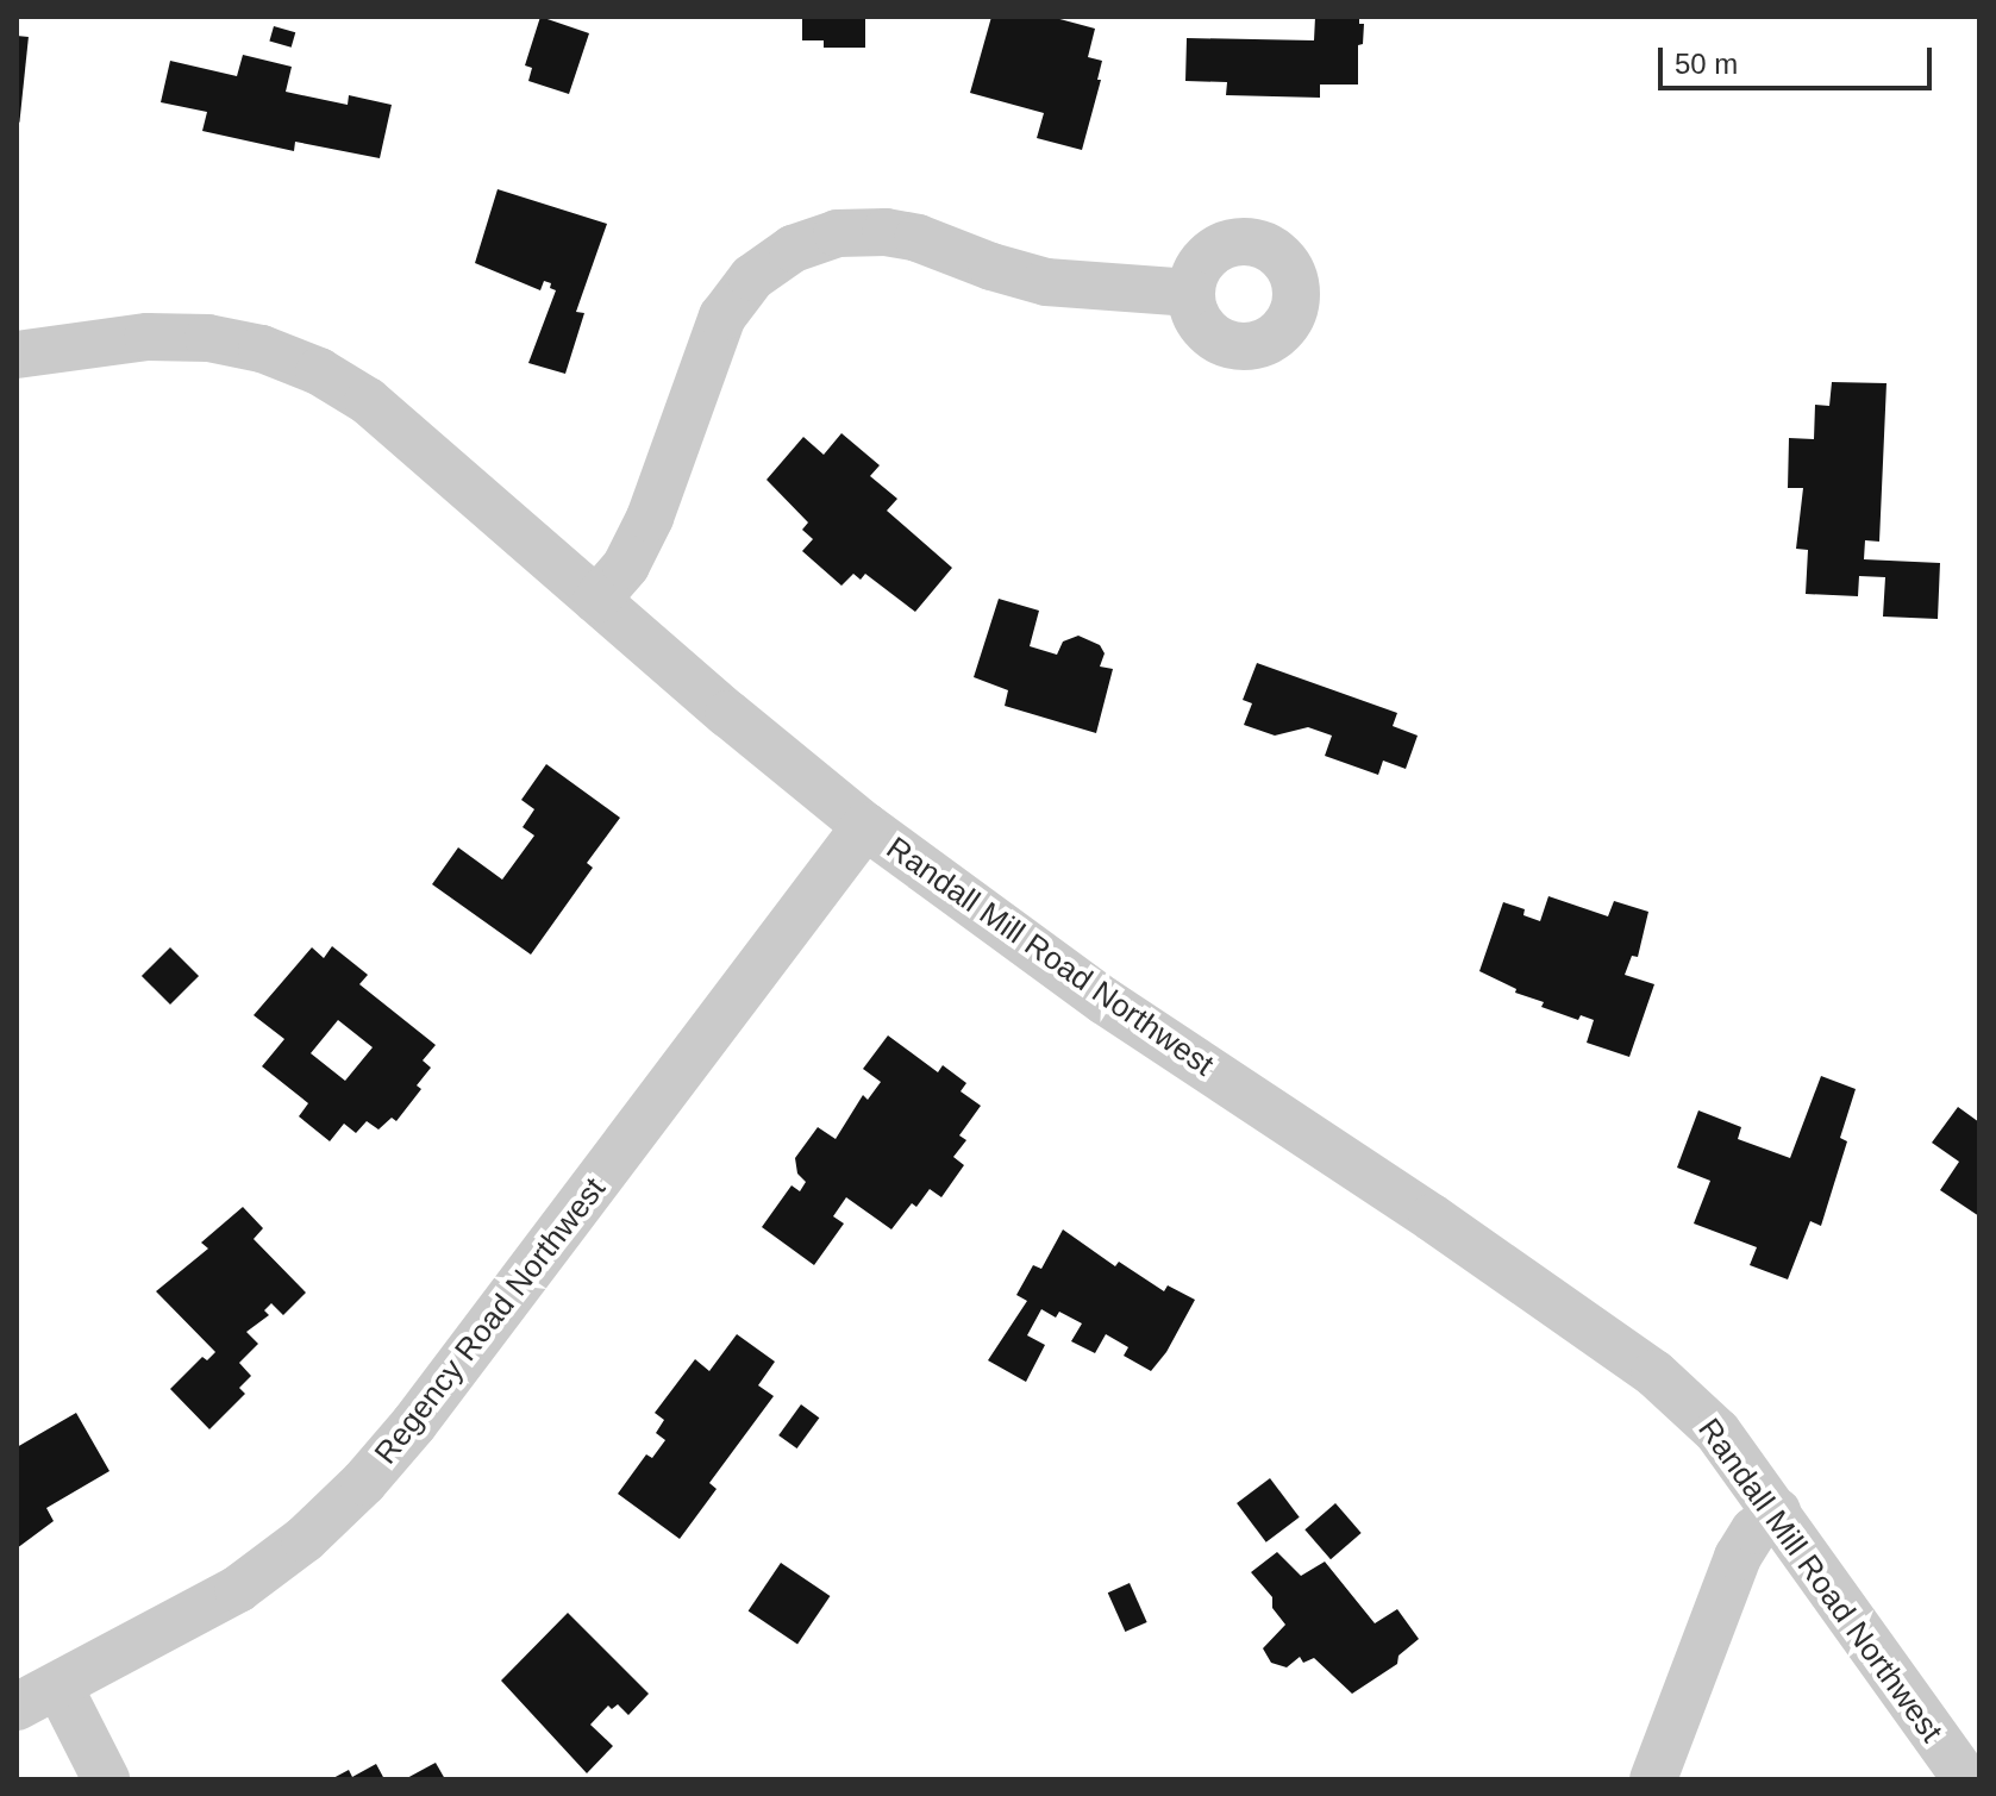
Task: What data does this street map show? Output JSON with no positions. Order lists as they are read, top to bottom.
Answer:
{
  "streets": {
    "street": ["Randall Mill Road Northwest", "Regency Road Northwest"]
  },
  "crossings": [
    ["Randall Mill Road Northwest", "Regency Road Northwest"]
  ],
  "scale_bar": "50 m"
}
